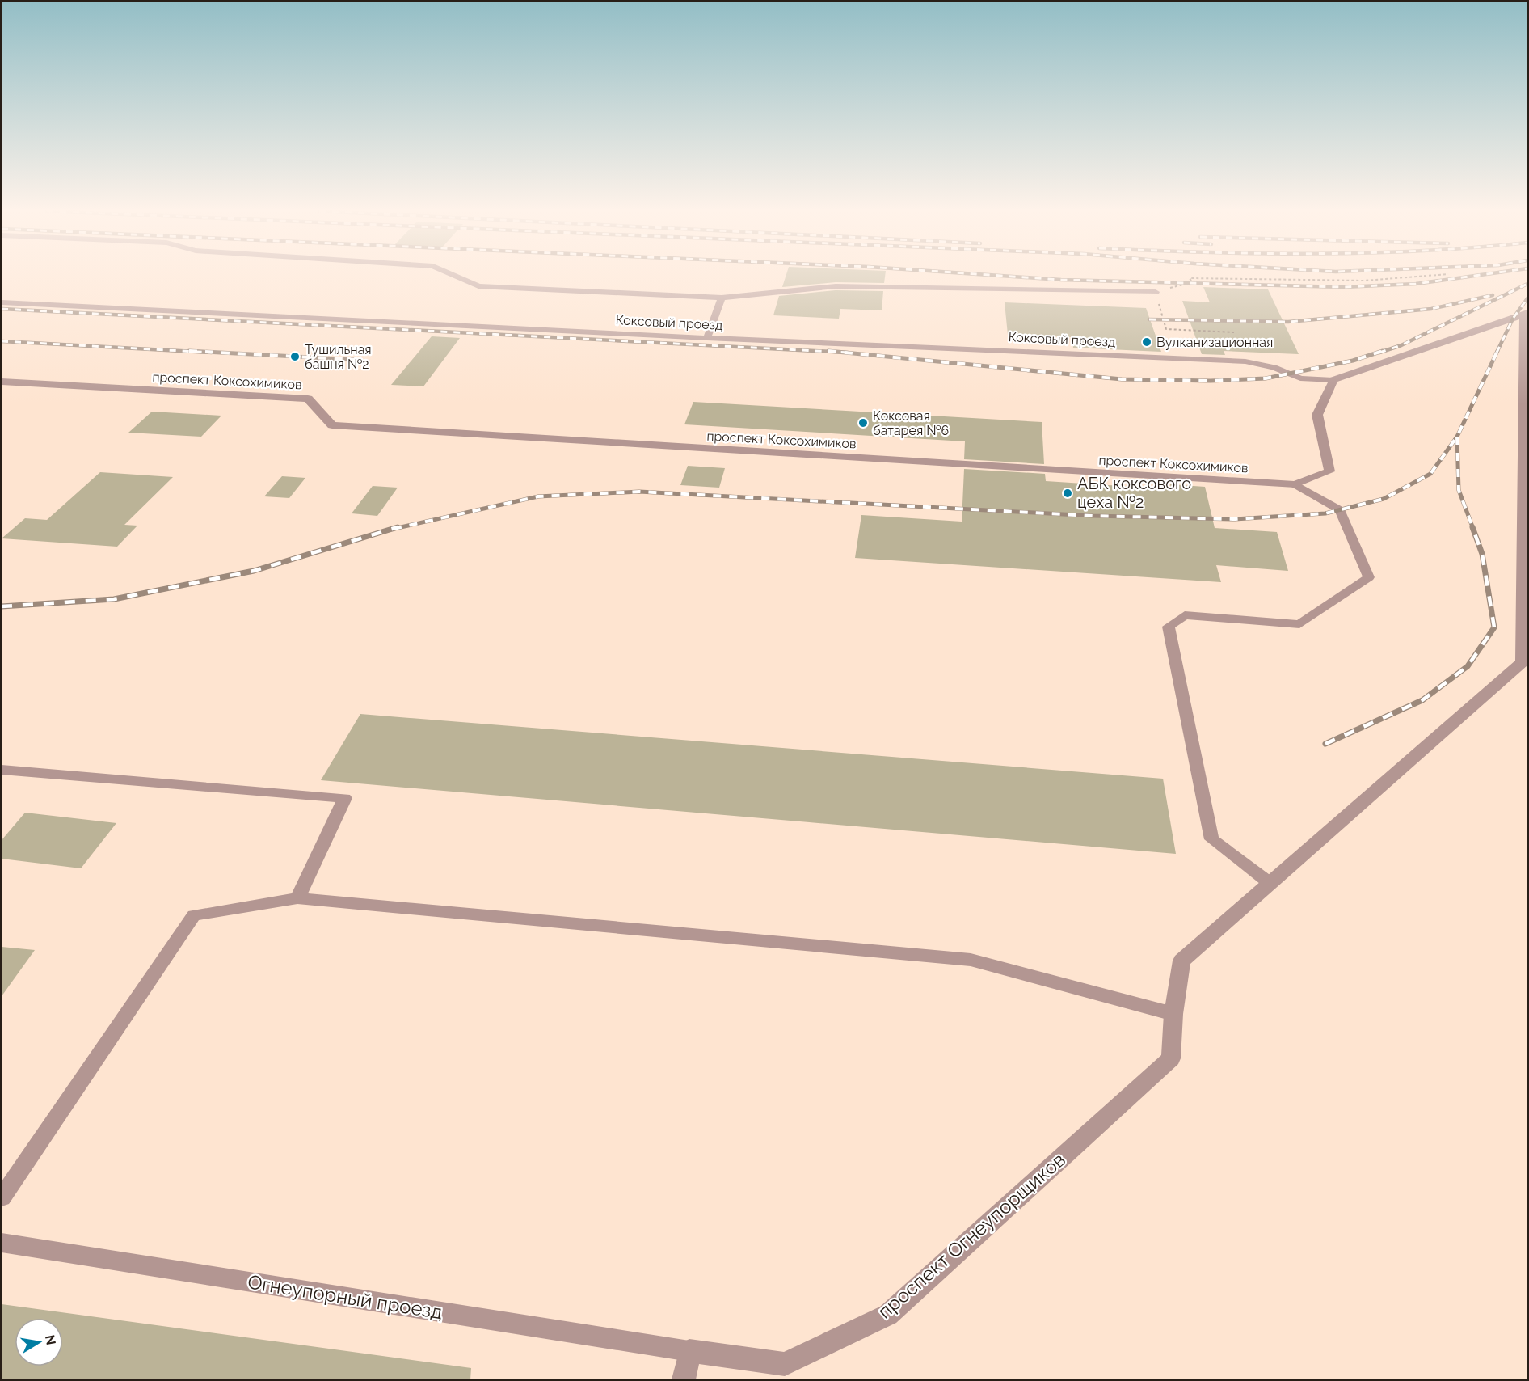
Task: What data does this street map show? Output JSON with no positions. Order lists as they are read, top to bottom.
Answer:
{
  "streets": {
    "street": ["проспект Коксохимиков", "проспект Огнеупорщиков"],
    "lane": ["Коксовый проезд", "Огнеупорный проезд"]
  },
  "crossings": [
    ["Коксовый проезд", "проспект Коксохимиков"],
    ["проспект Огнеупорщиков", "Огнеупорный проезд"]
  ],
  "places": [
    "Вулканизационная",
    "Тушильная башня №2",
    "Коксовая батарея №6",
    "АБК коксового цеха №2"
  ],
  "north": "right"
}
